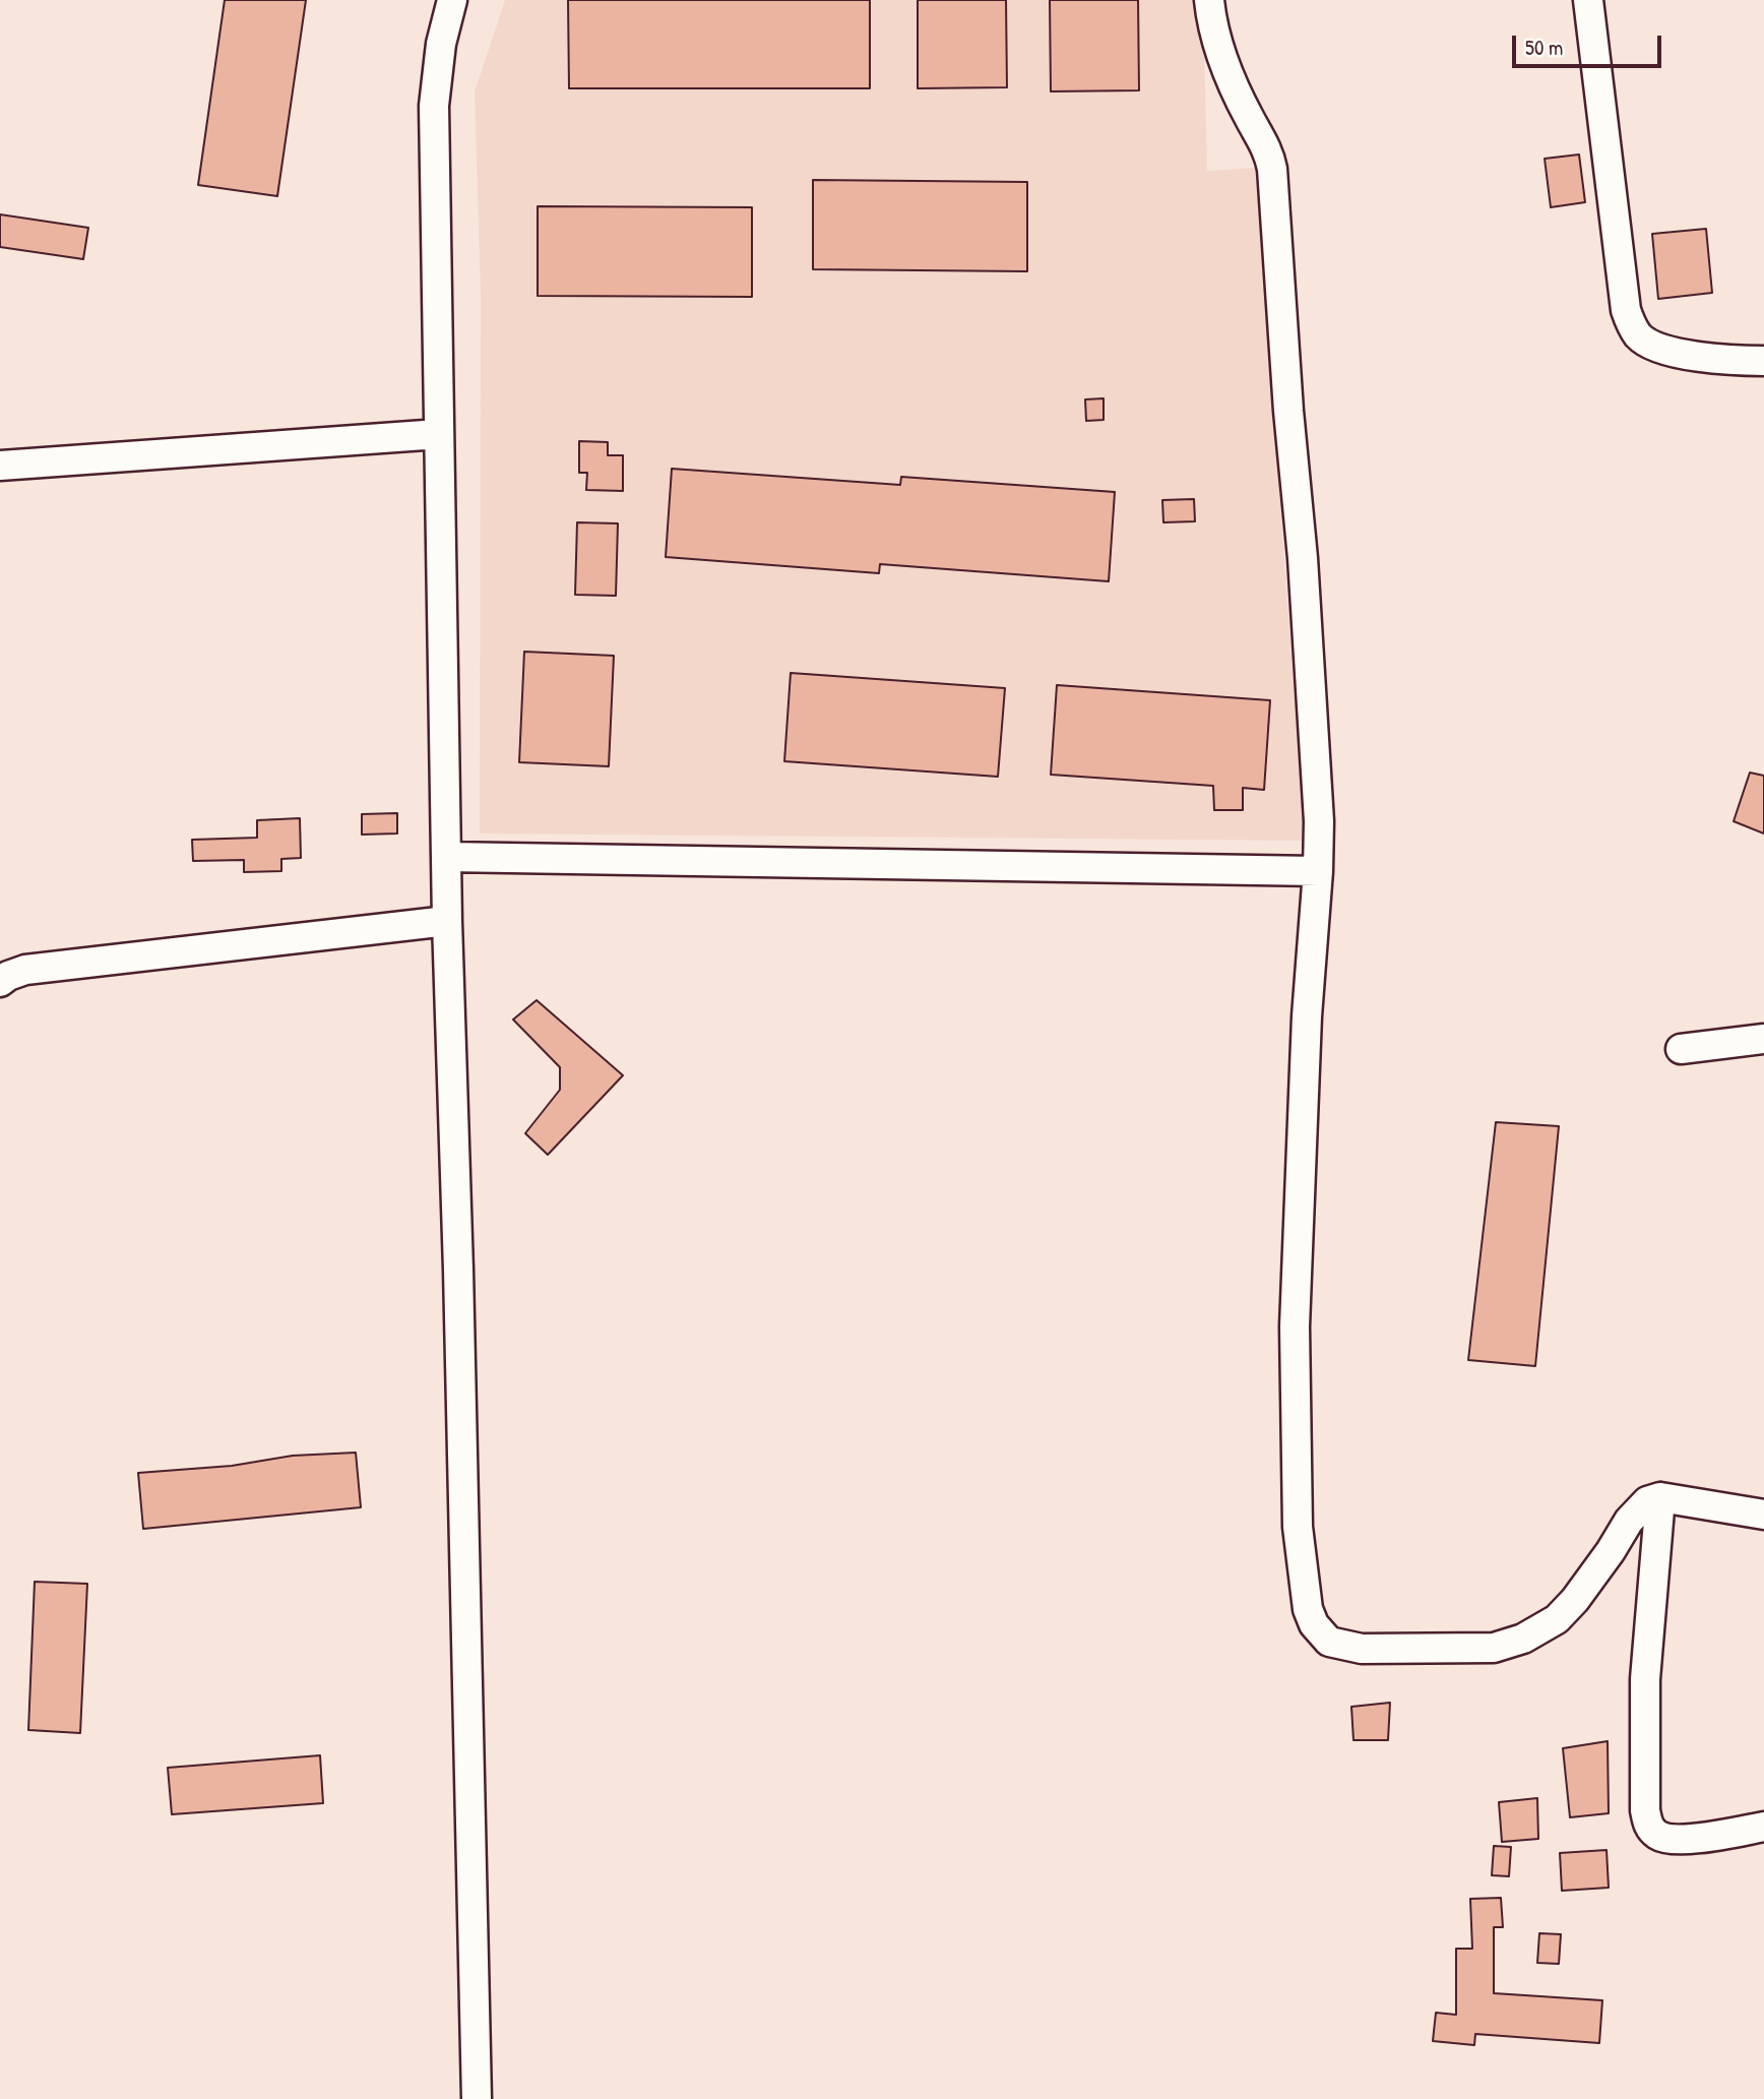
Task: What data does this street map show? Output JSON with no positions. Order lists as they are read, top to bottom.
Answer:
{
  "scale_bar": "50 m"
}
